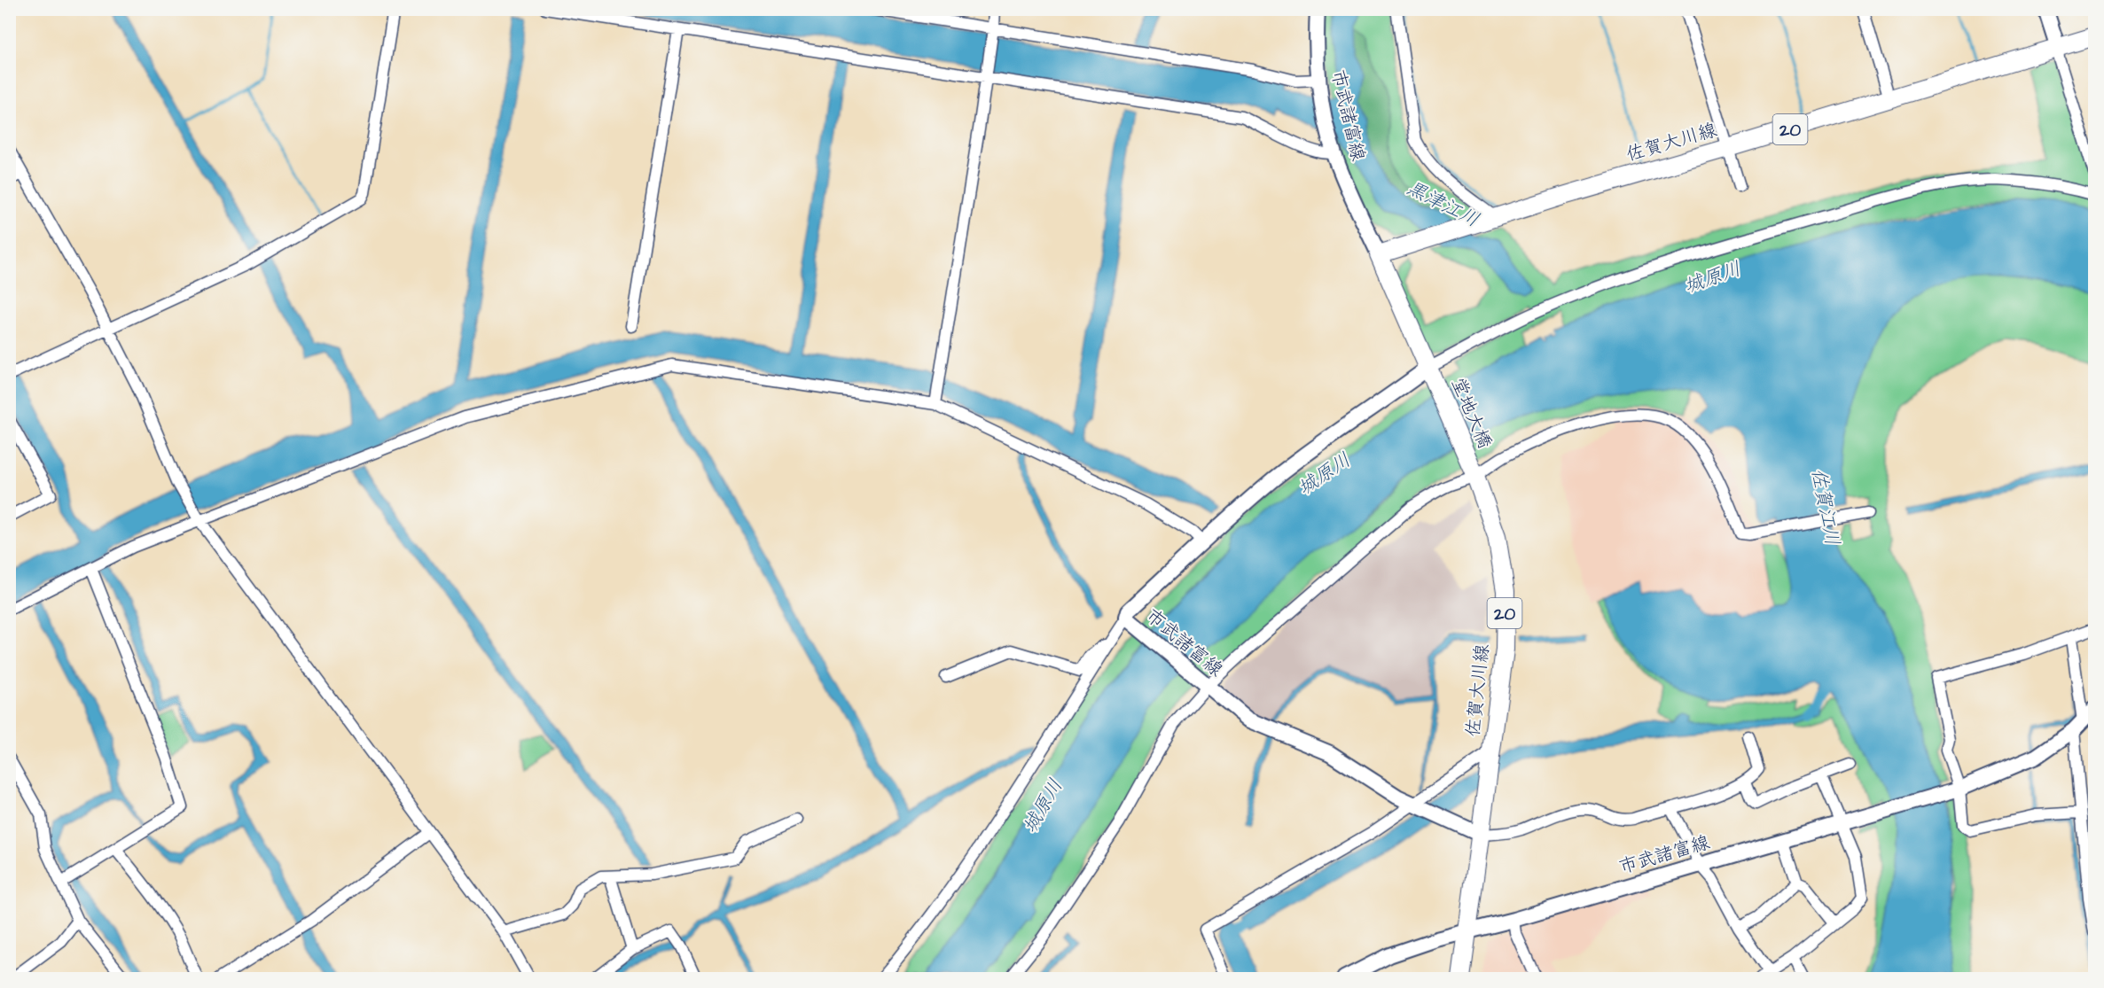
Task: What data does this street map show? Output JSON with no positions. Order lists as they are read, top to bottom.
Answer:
{
  "streets": {
    "main road": [
      "市武諸富線",
      "20",
      "佐賀大川線",
      "堂地大橋"
    ]
  },
  "crossings": [
    ["市武諸富線", "20"],
    ["市武諸富線", "佐賀大川線"],
    ["市武諸富線", "堂地大橋"],
    ["20", "佐賀大川線"],
    ["20", "堂地大橋"],
    ["佐賀大川線", "堂地大橋"]
  ],
  "water": ["黒津江川", "城原川", "佐賀江川"]
}
